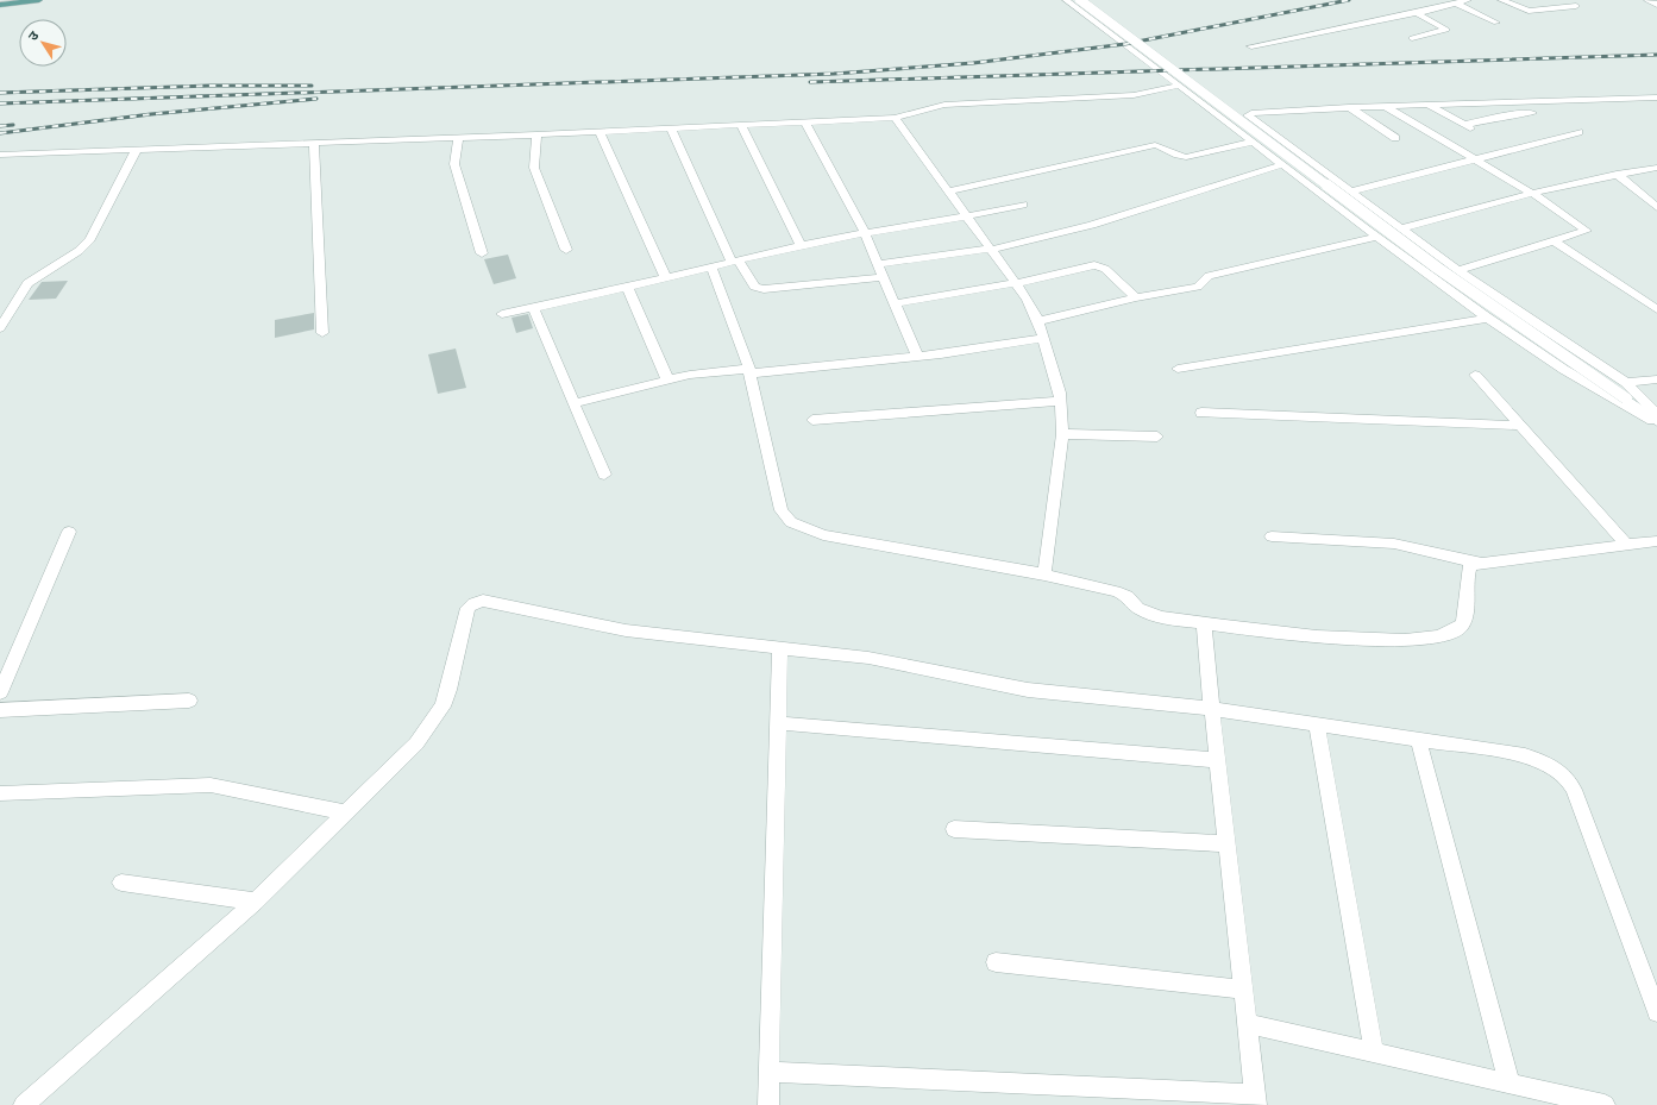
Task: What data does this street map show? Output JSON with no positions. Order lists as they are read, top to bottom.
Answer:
{
  "north": "top left"
}
